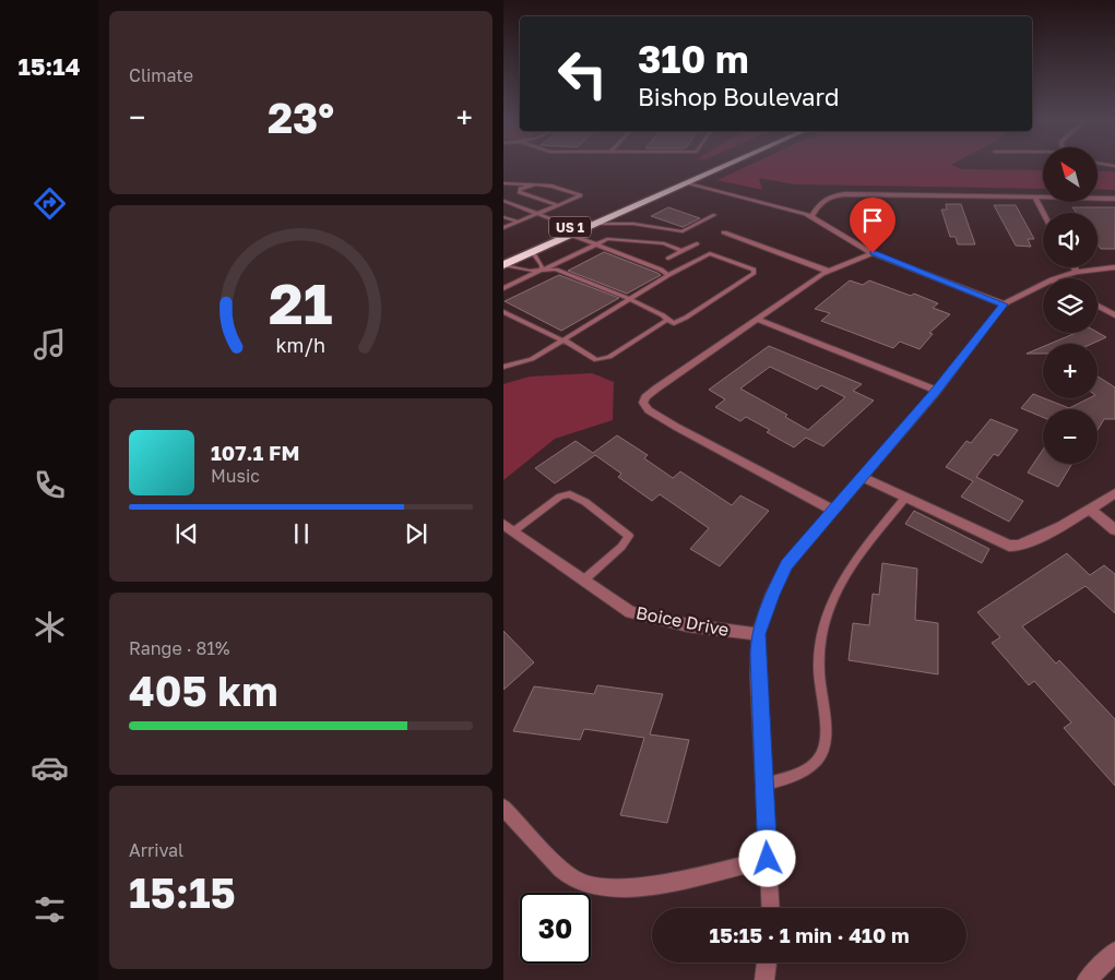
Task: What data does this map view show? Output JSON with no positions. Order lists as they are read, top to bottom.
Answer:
{
  "streets": {
    "highway": ["US 1"],
    "street": ["Boice Drive"]
  },
  "north": "top left",
  "page": {
    "tabs": "15:14",
    "tile": [
      "Climate",
      ["Range · 81%", "405 km"],
      ["Arrival", "15:15"]
    ],
    "turn": ["310 m", "Bishop Boulevard"],
    "heat": ["−", "23°", "+"],
    "map_buttons": ["+", "−"],
    "song": ["107.1 FM", "Music"],
    "limit": "30",
    "trip": "15:15 · 1 min · 410 m",
    "gauge": ["21", "km/h"]
  }
}
